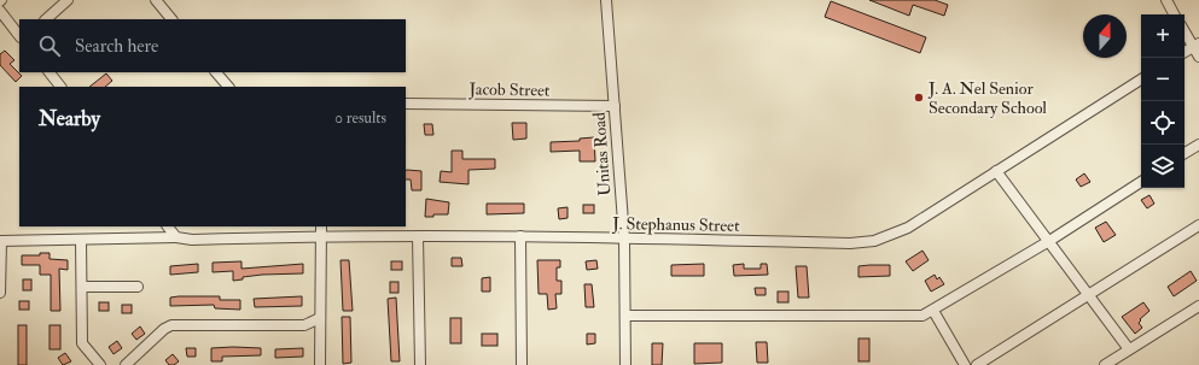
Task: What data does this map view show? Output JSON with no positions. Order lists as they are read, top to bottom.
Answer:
{
  "streets": {
    "street": ["Jacob Street", "Unitas Road", "J. Stephanus Street"]
  },
  "crossings": [
    ["Jacob Street", "Unitas Road"],
    ["Unitas Road", "J. Stephanus Street"]
  ],
  "places": ["J. A. Nel Senior Secondary School"],
  "north": "top",
  "page": {
    "map_buttons": ["+", "−"],
    "search": "Search here",
    "heading": ["Nearby", "0 results"]
  }
}
